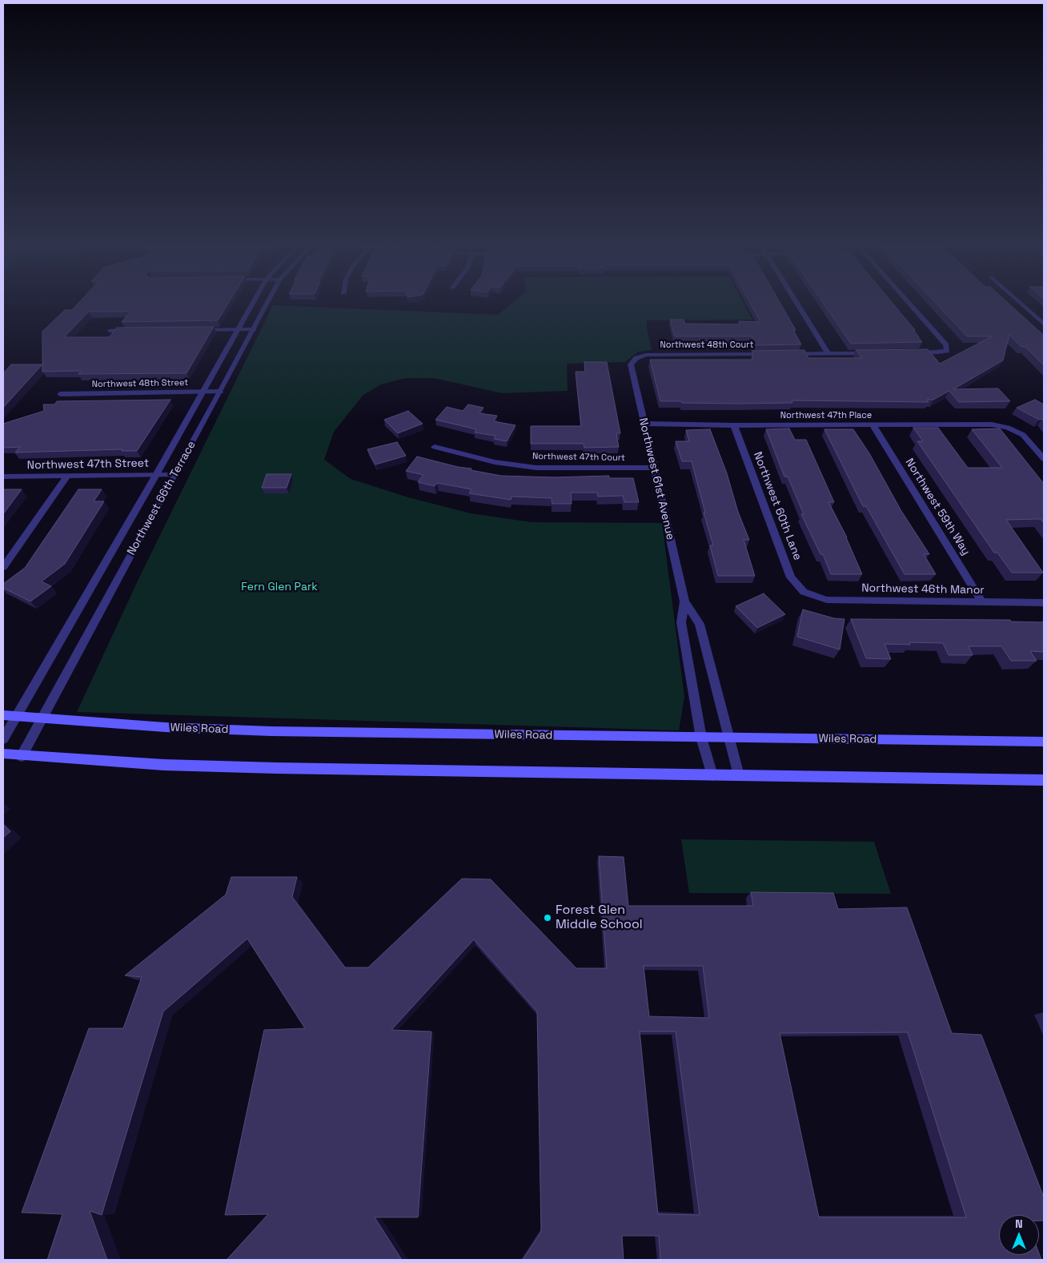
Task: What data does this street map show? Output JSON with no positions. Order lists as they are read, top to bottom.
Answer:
{
  "streets": {
    "main road": ["Wiles Road"],
    "street": [
      "Northwest 48th Court",
      "Northwest 48th Street",
      "Northwest 47th Place",
      "Northwest 47th Court",
      "Northwest 47th Street",
      "Northwest 61st Avenue",
      "Northwest 66th Terrace",
      "Northwest 60th Lane",
      "Northwest 59th Way",
      "Northwest 46th Manor"
    ]
  },
  "crossings": [
    ["Northwest 48th Court", "Northwest 61st Avenue"],
    ["Northwest 48th Street", "Northwest 66th Terrace"],
    ["Northwest 47th Place", "Northwest 61st Avenue"],
    ["Northwest 47th Place", "Northwest 60th Lane"],
    ["Northwest 47th Place", "Northwest 59th Way"],
    ["Northwest 47th Court", "Northwest 61st Avenue"],
    ["Northwest 47th Street", "Northwest 66th Terrace"],
    ["Northwest 61st Avenue", "Wiles Road"],
    ["Northwest 66th Terrace", "Wiles Road"],
    ["Northwest 60th Lane", "Northwest 46th Manor"],
    ["Northwest 59th Way", "Northwest 46th Manor"]
  ],
  "parks": ["Fern Glen Park"],
  "places": ["Forest Glen Middle School"],
  "north": "top"
}
